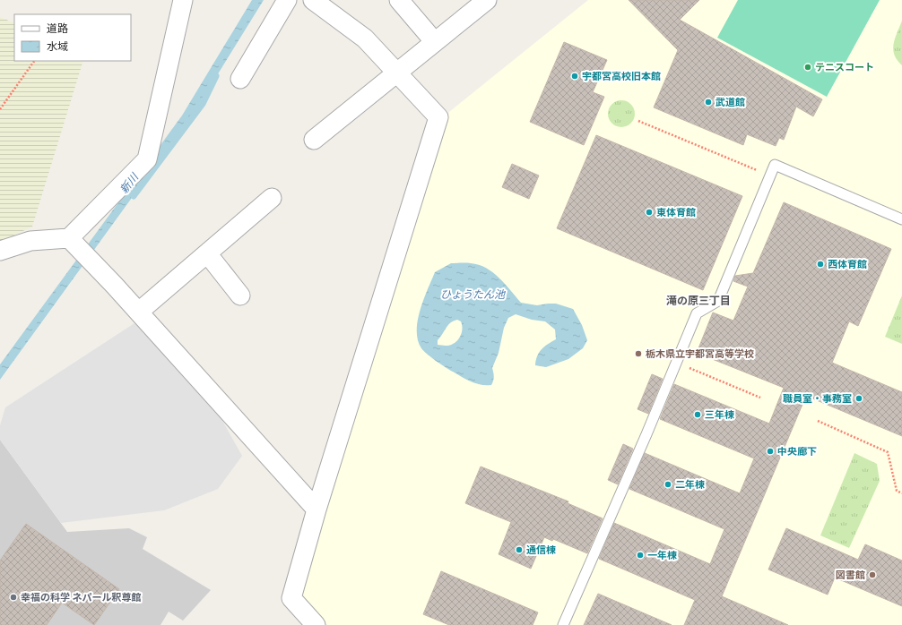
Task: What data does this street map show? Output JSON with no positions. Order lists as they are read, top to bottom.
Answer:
{
  "districts": ["滝の原三丁目"],
  "water": ["新川", "ひょうたん池"],
  "places": [
    "テニスコート",
    "宇都宮高校旧本館",
    "武道館",
    "東体育館",
    "西体育館",
    "栃木県立宇都宮高等学校",
    "職員室・事務室",
    "三年棟",
    "中央廊下",
    "二年棟",
    "通信棟",
    "一年棟",
    "図書館",
    "幸福の科学 ネパール釈尊館"
  ],
  "legend": ["道路", "水域"]
}
